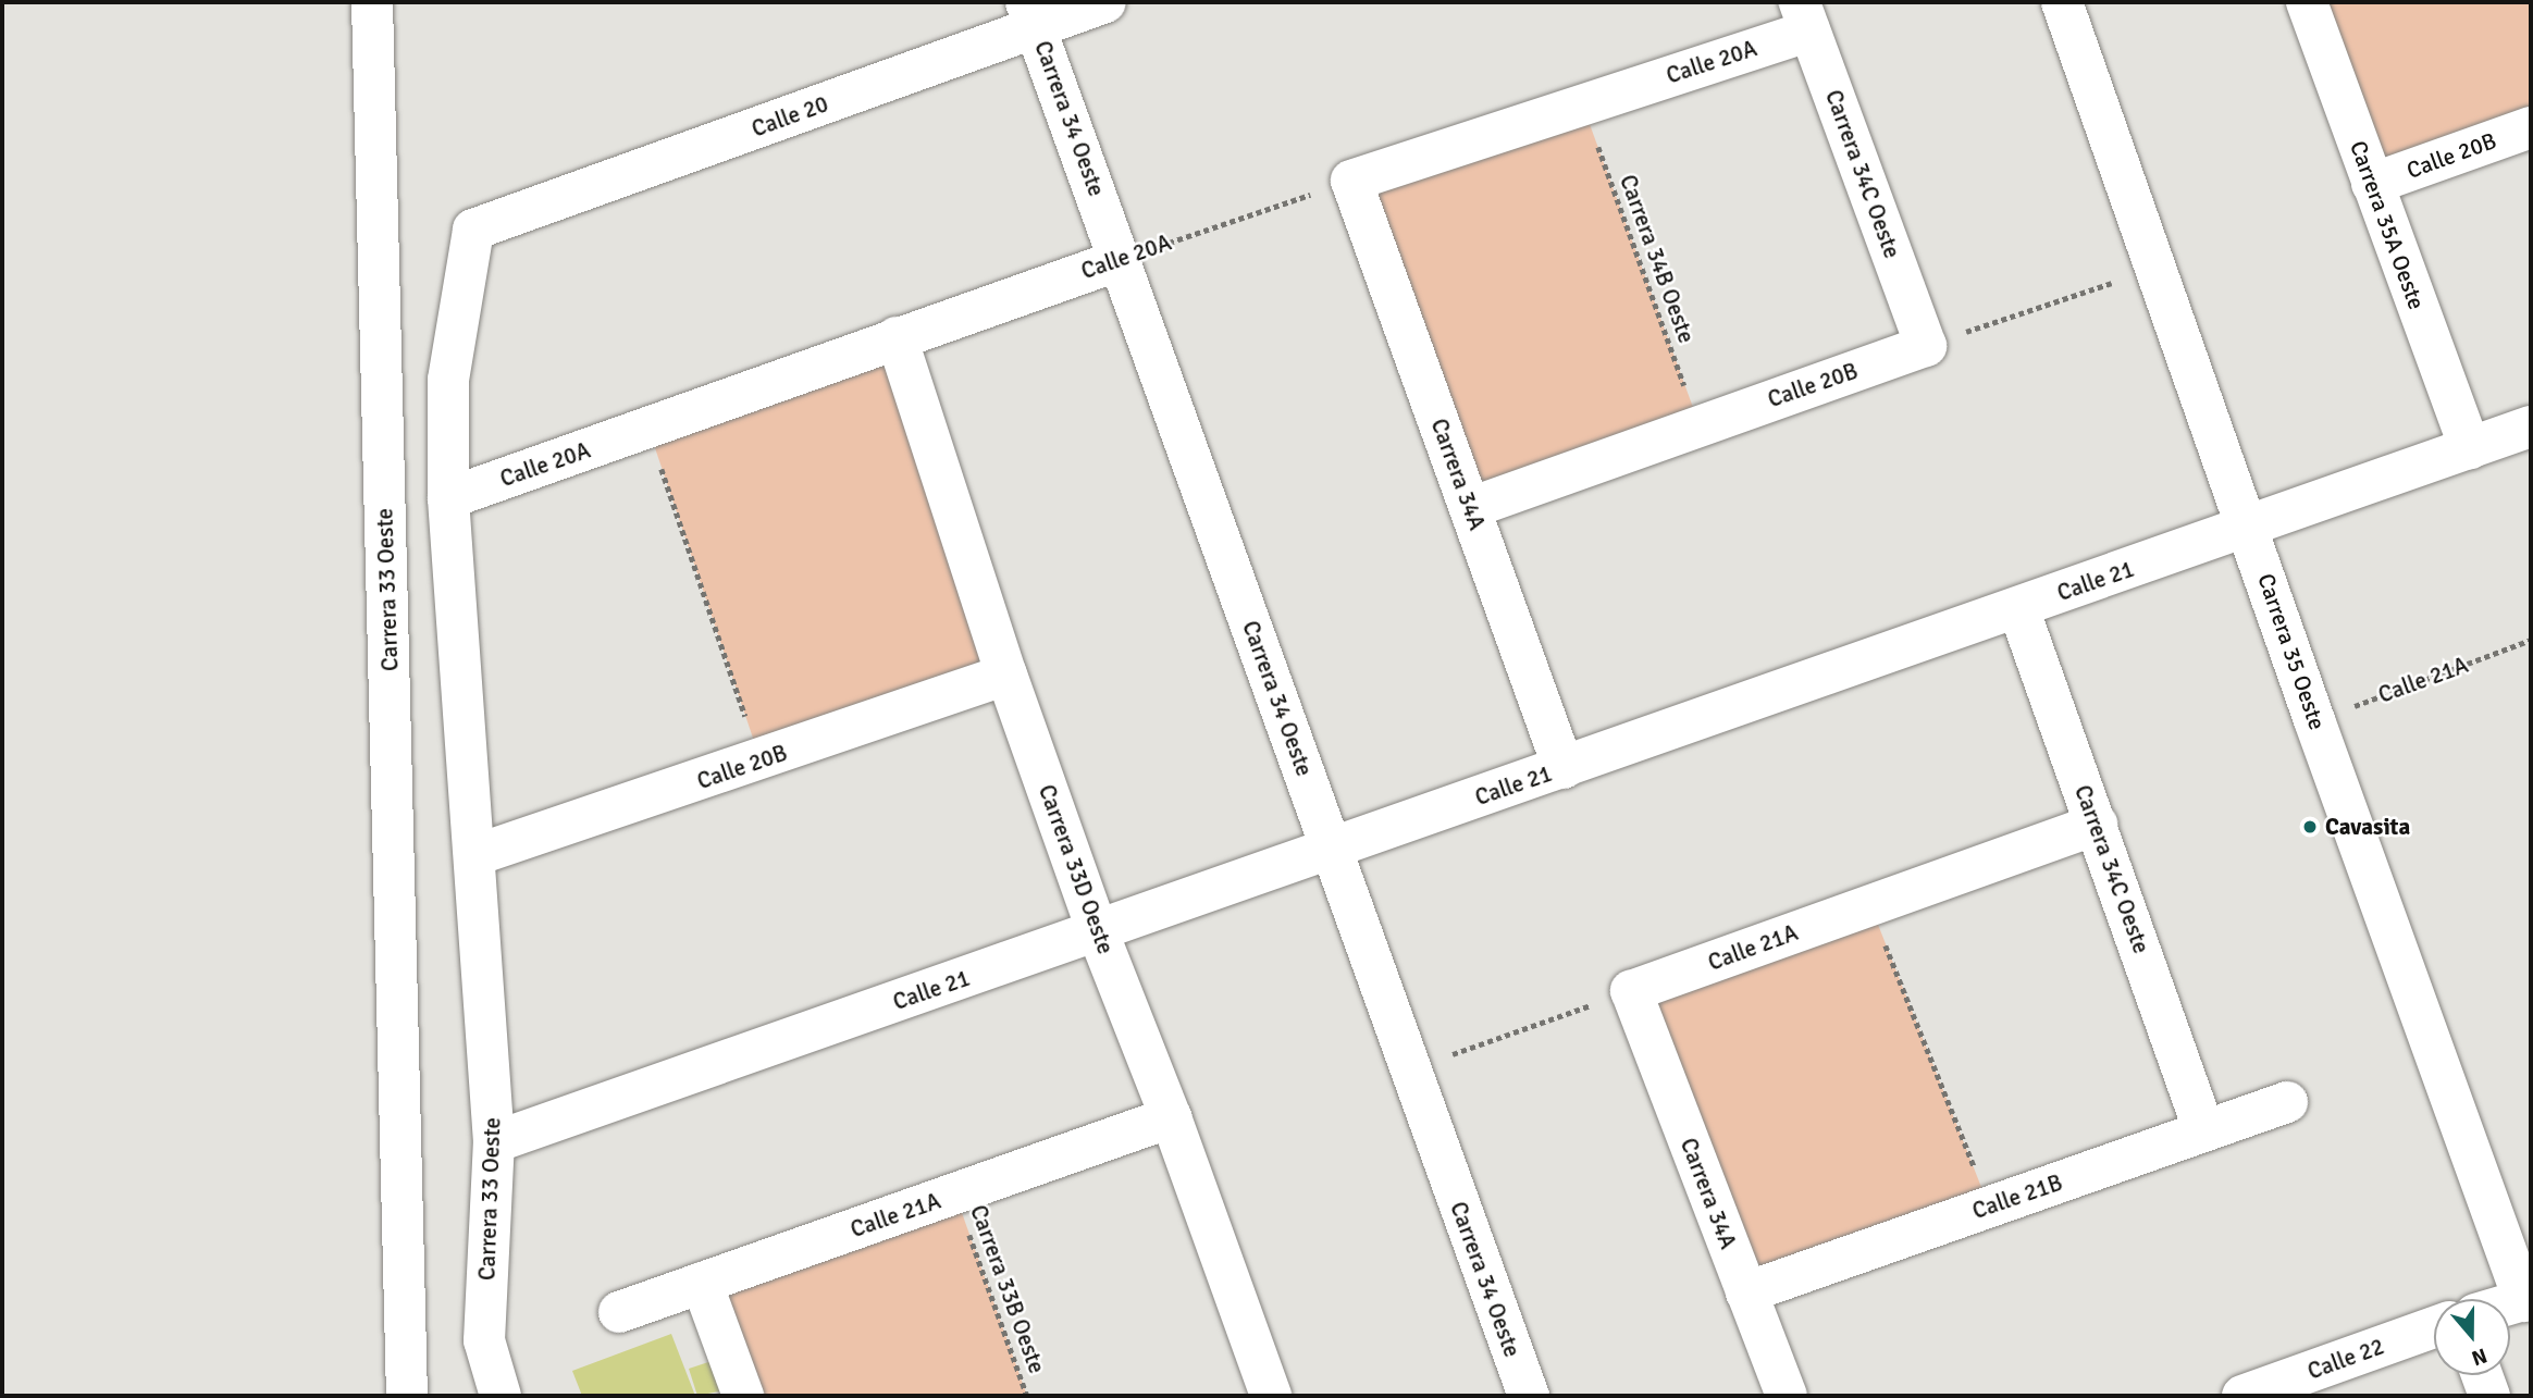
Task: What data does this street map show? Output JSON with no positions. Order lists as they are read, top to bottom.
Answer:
{
  "streets": {
    "street": [
      "Calle 20A",
      "Calle 20",
      "Carrera 34 Oeste",
      "Calle 20B",
      "Carrera 34C Oeste",
      "Carrera 35A Oeste",
      "Carrera 34A",
      "Calle 21",
      "Carrera 33 Oeste",
      "Carrera 35 Oeste",
      "Calle 21A",
      "Carrera 33D Oeste",
      "Calle 21B",
      "Calle 22"
    ],
    "path": ["Carrera 34B Oeste", "Carrera 33B Oeste"]
  },
  "crossings": [
    ["Calle 20A", "Carrera 34 Oeste"],
    ["Calle 20A", "Carrera 34C Oeste"],
    ["Calle 20A", "Carrera 34B Oeste"],
    ["Calle 20A", "Carrera 34A"],
    ["Calle 20A", "Carrera 33 Oeste"],
    ["Calle 20A", "Carrera 33D Oeste"],
    ["Calle 20", "Carrera 34 Oeste"],
    ["Calle 20", "Carrera 33 Oeste"],
    ["Carrera 34 Oeste", "Calle 21"],
    ["Calle 20B", "Carrera 34C Oeste"],
    ["Calle 20B", "Carrera 35A Oeste"],
    ["Calle 20B", "Carrera 34B Oeste"],
    ["Calle 20B", "Carrera 34A"],
    ["Calle 20B", "Carrera 33 Oeste"],
    ["Calle 20B", "Carrera 33D Oeste"],
    ["Carrera 34C Oeste", "Calle 21"],
    ["Carrera 34C Oeste", "Calle 21A"],
    ["Carrera 34C Oeste", "Calle 21B"],
    ["Carrera 35A Oeste", "Calle 21"],
    ["Carrera 34A", "Calle 21"],
    ["Carrera 34A", "Calle 21A"],
    ["Carrera 34A", "Calle 21B"],
    ["Calle 21", "Carrera 33 Oeste"],
    ["Calle 21", "Carrera 35 Oeste"],
    ["Calle 21", "Carrera 33D Oeste"],
    ["Carrera 35 Oeste", "Calle 21A"],
    ["Calle 21A", "Carrera 33D Oeste"],
    ["Calle 21A", "Carrera 33B Oeste"]
  ],
  "places": ["Cavasita"],
  "north": "bottom"
}
